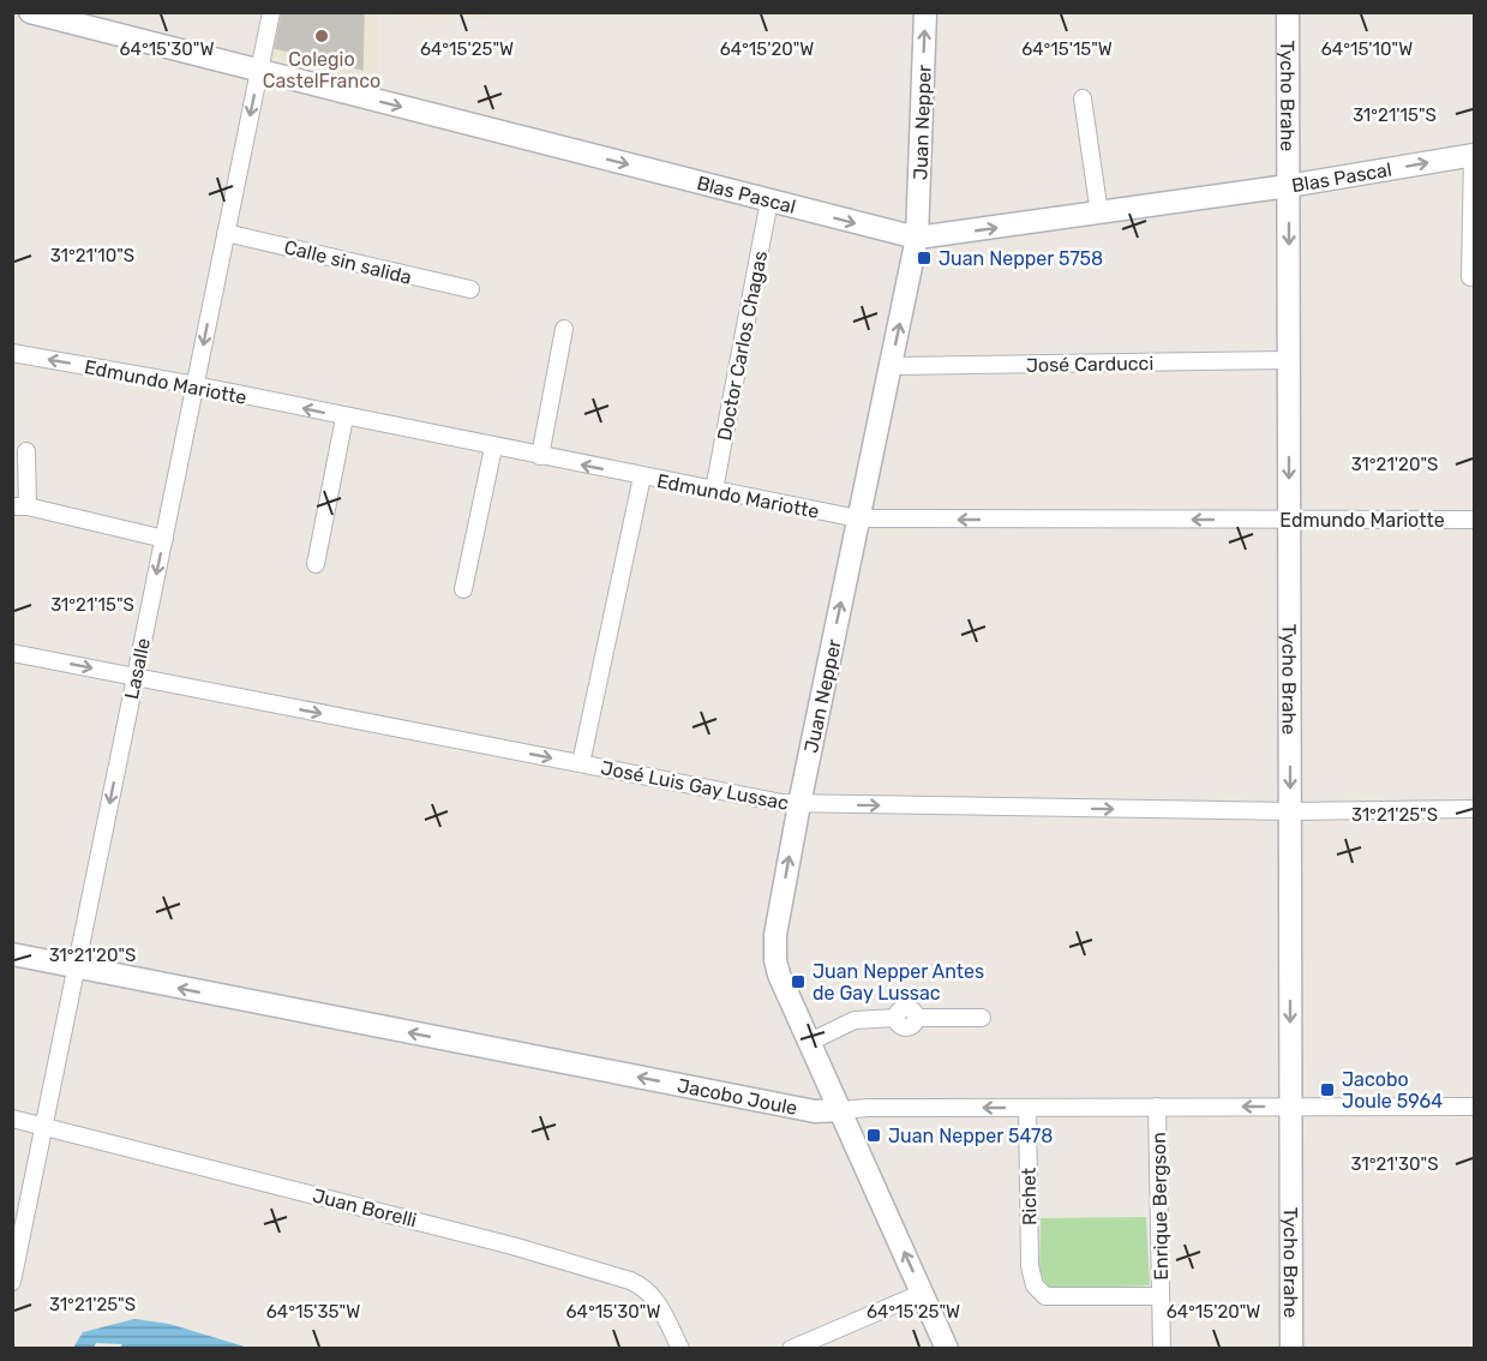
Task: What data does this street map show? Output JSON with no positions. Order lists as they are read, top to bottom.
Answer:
{
  "streets": {
    "main road": [
      "Tycho Brahe",
      "Juan Nepper",
      "Blas Pascal",
      "Jacobo Joule"
    ],
    "street": [
      "Calle sin salida",
      "Doctor Carlos Chagas",
      "José Carducci",
      "Edmundo Mariotte",
      "Lasalle",
      "José Luis Gay Lussac",
      "Richet",
      "Enrique Bergson",
      "Juan Borelli"
    ]
  },
  "crossings": [
    ["Tycho Brahe", "Blas Pascal"],
    ["Tycho Brahe", "José Carducci"],
    ["Tycho Brahe", "Edmundo Mariotte"],
    ["Tycho Brahe", "José Luis Gay Lussac"],
    ["Tycho Brahe", "Jacobo Joule"],
    ["Juan Nepper", "Blas Pascal"],
    ["Juan Nepper", "José Carducci"],
    ["Juan Nepper", "Edmundo Mariotte"],
    ["Juan Nepper", "José Luis Gay Lussac"],
    ["Juan Nepper", "Jacobo Joule"],
    ["Blas Pascal", "Doctor Carlos Chagas"],
    ["Blas Pascal", "Lasalle"],
    ["Calle sin salida", "Lasalle"],
    ["Doctor Carlos Chagas", "Edmundo Mariotte"],
    ["Edmundo Mariotte", "Lasalle"],
    ["Lasalle", "José Luis Gay Lussac"],
    ["Lasalle", "Jacobo Joule"],
    ["Lasalle", "Juan Borelli"],
    ["Jacobo Joule", "Richet"],
    ["Jacobo Joule", "Enrique Bergson"],
    ["Richet", "Enrique Bergson"]
  ],
  "one_way": [
    "Tycho Brahe",
    "Juan Nepper",
    "Blas Pascal",
    "Edmundo Mariotte",
    "Lasalle",
    "José Luis Gay Lussac",
    "Jacobo Joule"
  ],
  "places": {
    "other": ["Colegio CastelFranco"],
    "transit": [
      "Juan Nepper 5758",
      "Juan Nepper Antes de Gay Lussac",
      "Jacobo Joule 5964",
      "Juan Nepper 5478"
    ]
  },
  "coordinates": [
    "64°15'30\"W",
    "64°15'25\"W",
    "64°15'20\"W",
    "64°15'15\"W",
    "64°15'10\"W",
    "31°21'15\"S",
    "31°21'10\"S",
    "31°21'20\"S",
    "31°21'25\"S",
    "31°21'30\"S",
    "64°15'35\"W"
  ]
}
